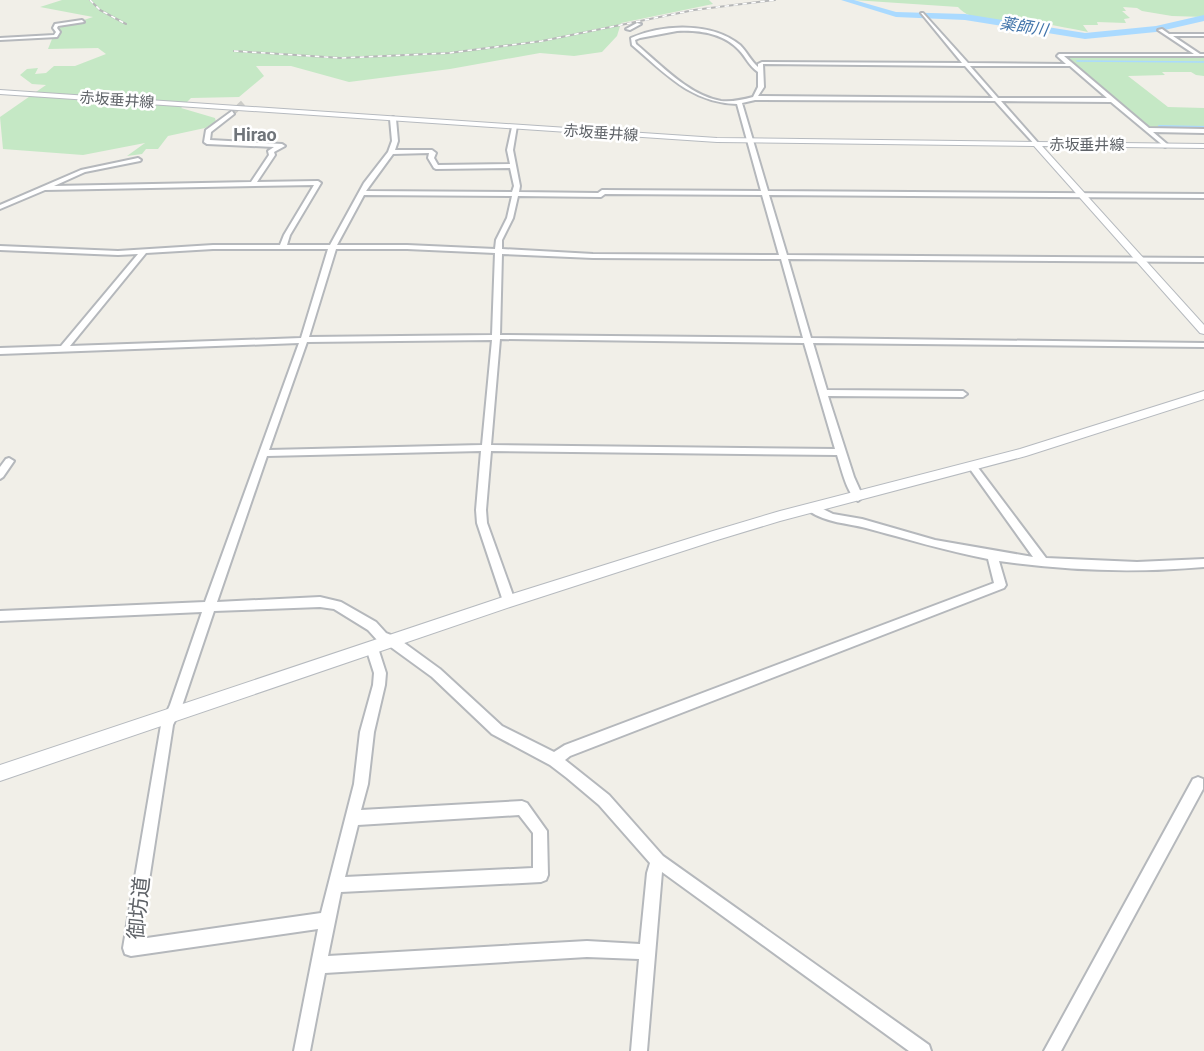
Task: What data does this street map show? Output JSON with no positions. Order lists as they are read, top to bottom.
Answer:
{
  "streets": {
    "main road": ["赤坂垂井線"],
    "street": ["御坊道"]
  },
  "districts": ["Hirao"],
  "water": ["薬師川"]
}
